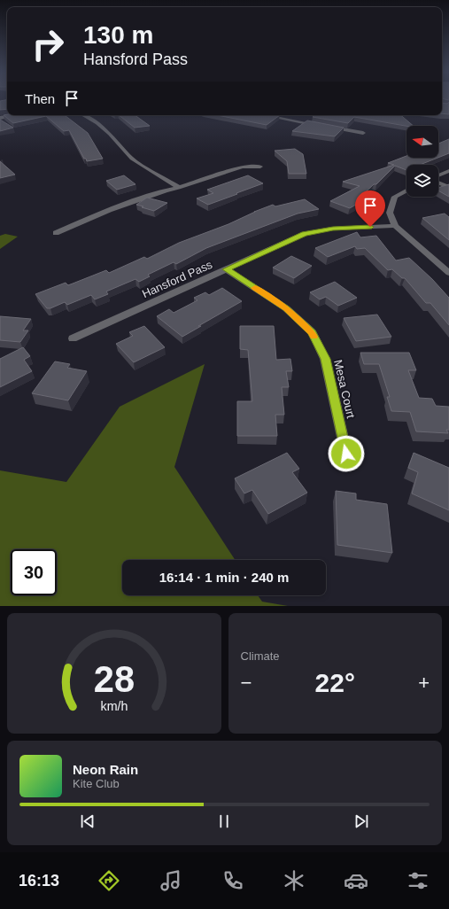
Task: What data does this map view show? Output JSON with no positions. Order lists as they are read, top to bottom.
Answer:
{
  "streets": {
    "street": ["Hansford Pass", "Mesa Court"]
  },
  "crossings": [
    ["Hansford Pass", "Mesa Court"]
  ],
  "north": "left",
  "page": {
    "turn": ["130 m", "Hansford Pass"],
    "then": "Then",
    "limit": "30",
    "trip": "16:14 · 1 min · 240 m",
    "tile": "Climate",
    "heat": ["−", "22°", "+"],
    "song": ["Neon Rain", "Kite Club"],
    "tabs": "16:13",
    "gauge": ["28", "km/h"]
  }
}
